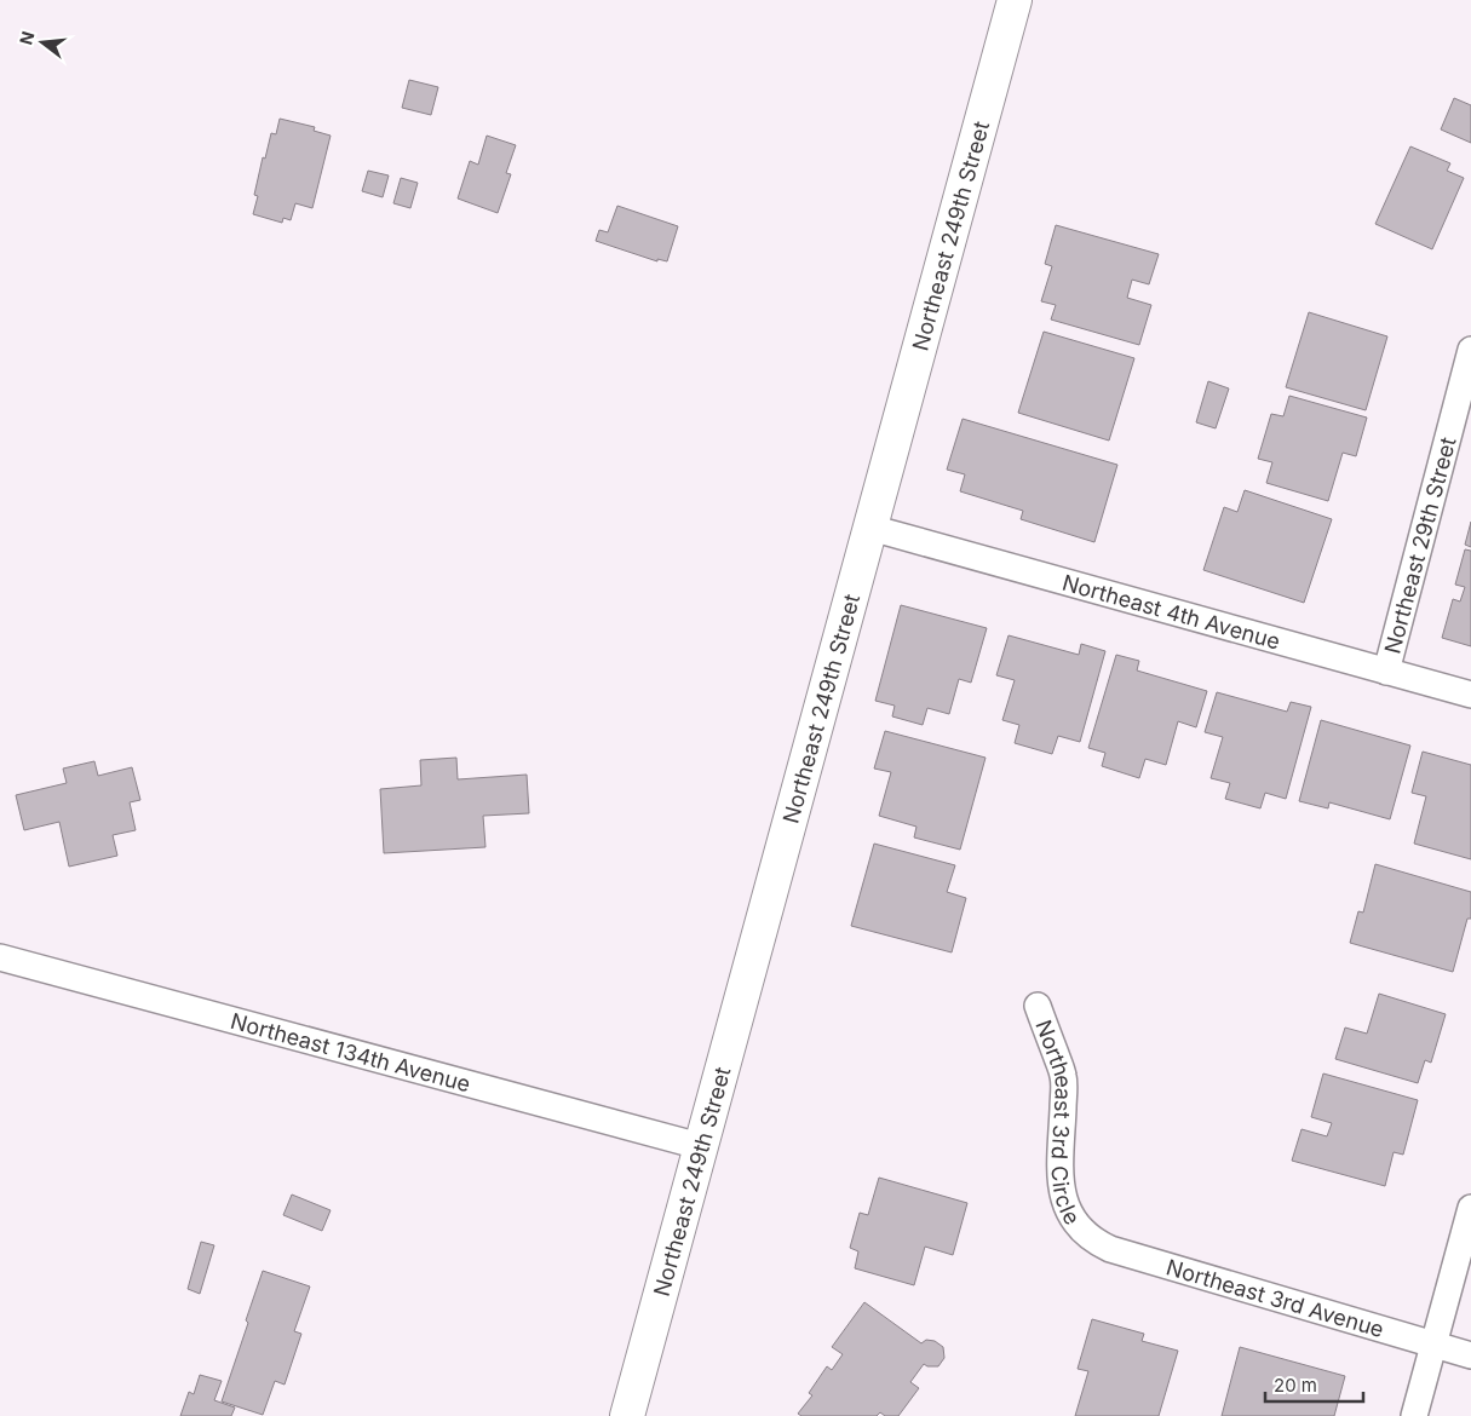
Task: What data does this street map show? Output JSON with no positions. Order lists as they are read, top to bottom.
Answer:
{
  "streets": {
    "street": [
      "Northeast 249th Street",
      "Northeast 29th Street",
      "Northeast 4th Avenue",
      "Northeast 134th Avenue",
      "Northeast 3rd Circle",
      "Northeast 3rd Avenue"
    ]
  },
  "crossings": [
    ["Northeast 249th Street", "Northeast 4th Avenue"],
    ["Northeast 249th Street", "Northeast 134th Avenue"],
    ["Northeast 29th Street", "Northeast 4th Avenue"],
    ["Northeast 3rd Circle", "Northeast 3rd Avenue"]
  ],
  "scale_bar": "20 m",
  "north": "left"
}
